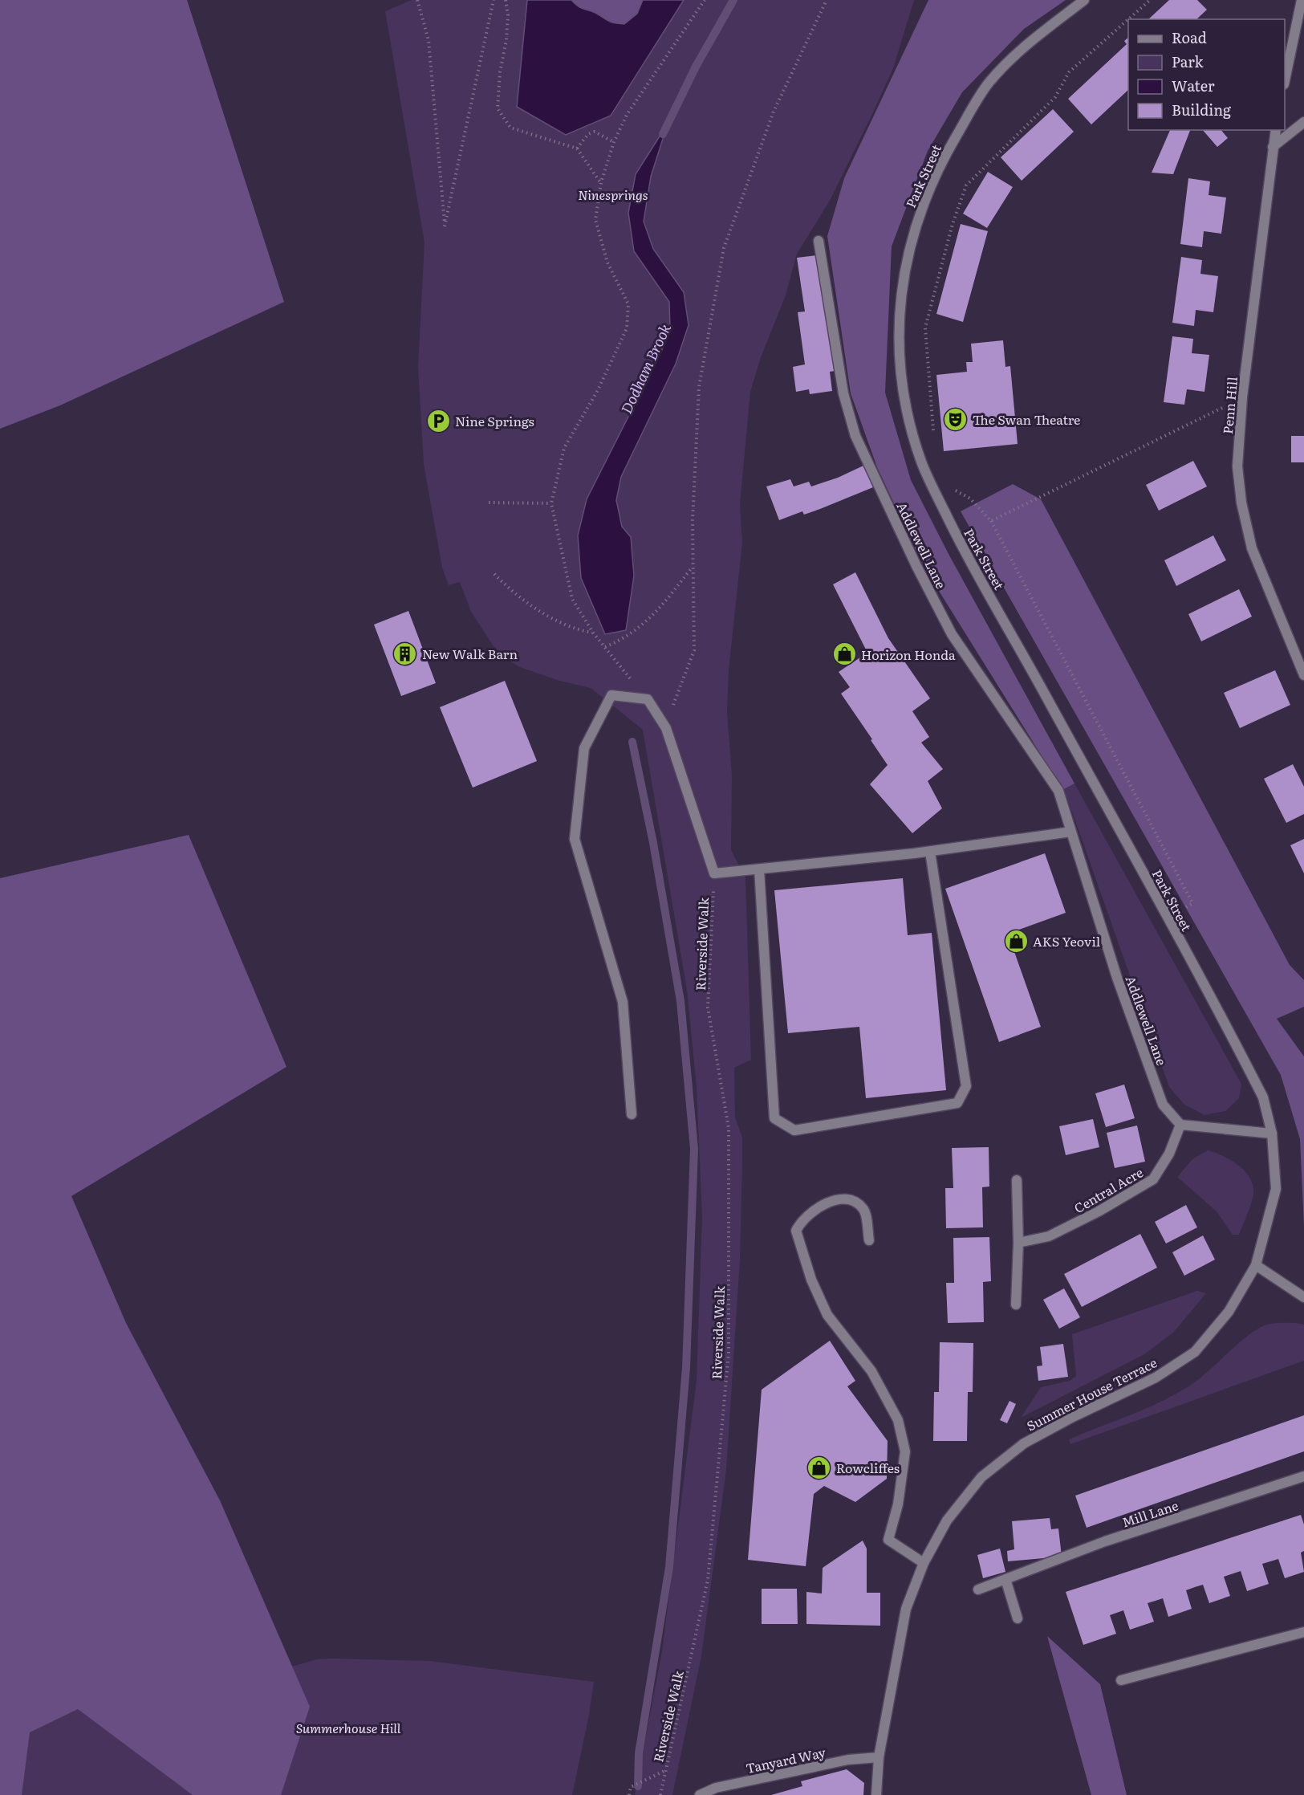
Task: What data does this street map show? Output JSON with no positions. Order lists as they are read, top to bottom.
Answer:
{
  "streets": {
    "street": [
      "Park Street",
      "Penn Hill",
      "Addlewell Lane",
      "Central Acre",
      "Summer House Terrace",
      "Mill Lane",
      "Tanyard Way"
    ],
    "path": ["Riverside Walk"]
  },
  "crossings": [
    ["Park Street", "Summer House Terrace"],
    ["Addlewell Lane", "Central Acre"],
    ["Summer House Terrace", "Tanyard Way"]
  ],
  "water": ["Dodham Brook"],
  "parks": ["Ninesprings", "Summerhouse Hill"],
  "places": {
    "theatre": ["The Swan Theatre"],
    "parking": ["Nine Springs"],
    "building": ["New Walk Barn"],
    "shop": ["Horizon Honda", "AKS Yeovil", "Rowcliffes"]
  },
  "legend": [
    "Road",
    "Park",
    "Water",
    "Building"
  ]
}
